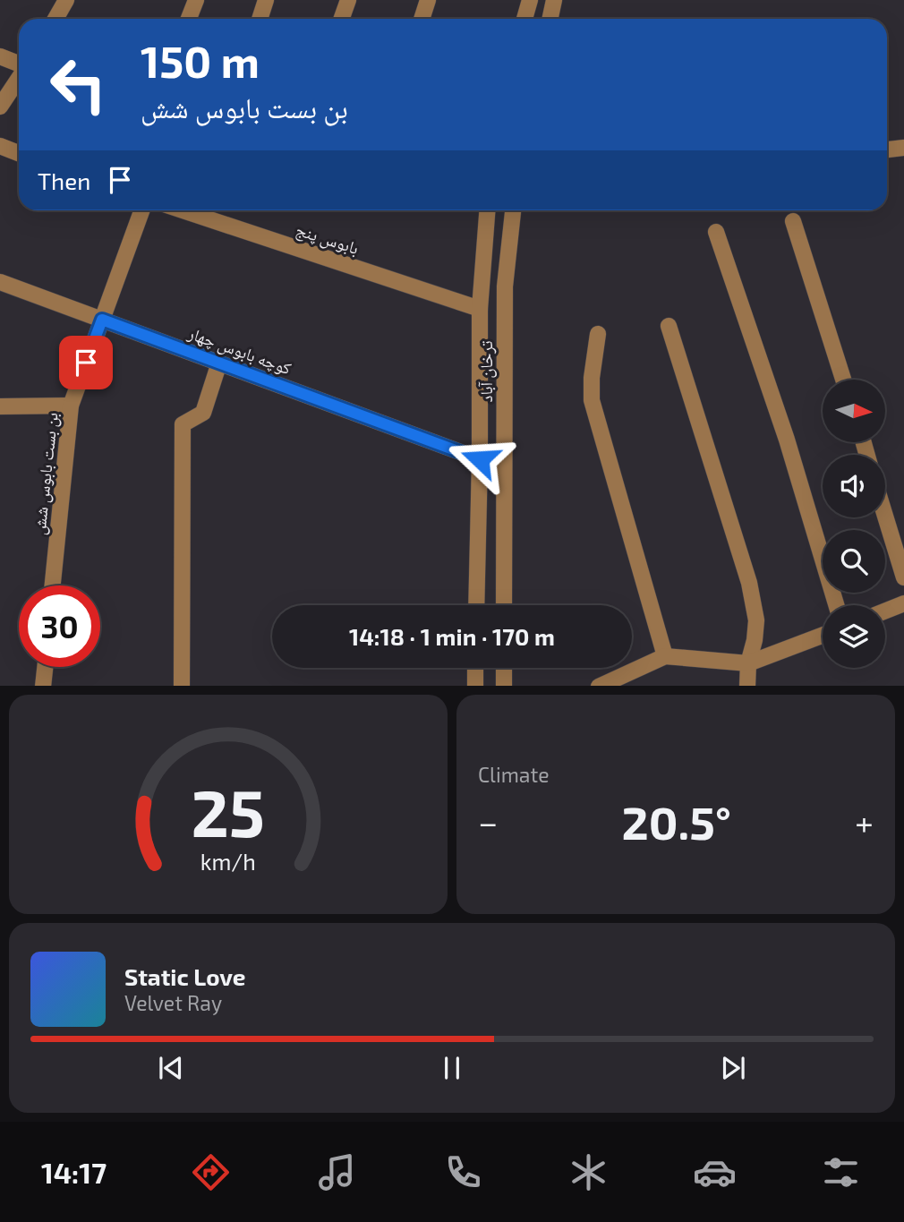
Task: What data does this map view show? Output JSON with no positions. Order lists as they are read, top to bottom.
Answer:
{
  "streets": {
    "street": [
      "بابوس پنج",
      "کوچه بابوس چهار",
      "ترخان آباد",
      "بن بست بابوس شش"
    ]
  },
  "crossings": [
    ["بابوس پنج", "ترخان آباد"],
    ["کوچه بابوس چهار", "ترخان آباد"],
    ["کوچه بابوس چهار", "بن بست بابوس شش"]
  ],
  "north": "right",
  "page": {
    "turn": ["150 m", "بن بست بابوس شش"],
    "then": "Then",
    "limit": "30",
    "trip": "14:18 · 1 min · 170 m",
    "tile": "Climate",
    "heat": ["−", "20.5°", "+"],
    "song": ["Static Love", "Velvet Ray"],
    "tabs": "14:17",
    "gauge": ["25", "km/h"]
  }
}
